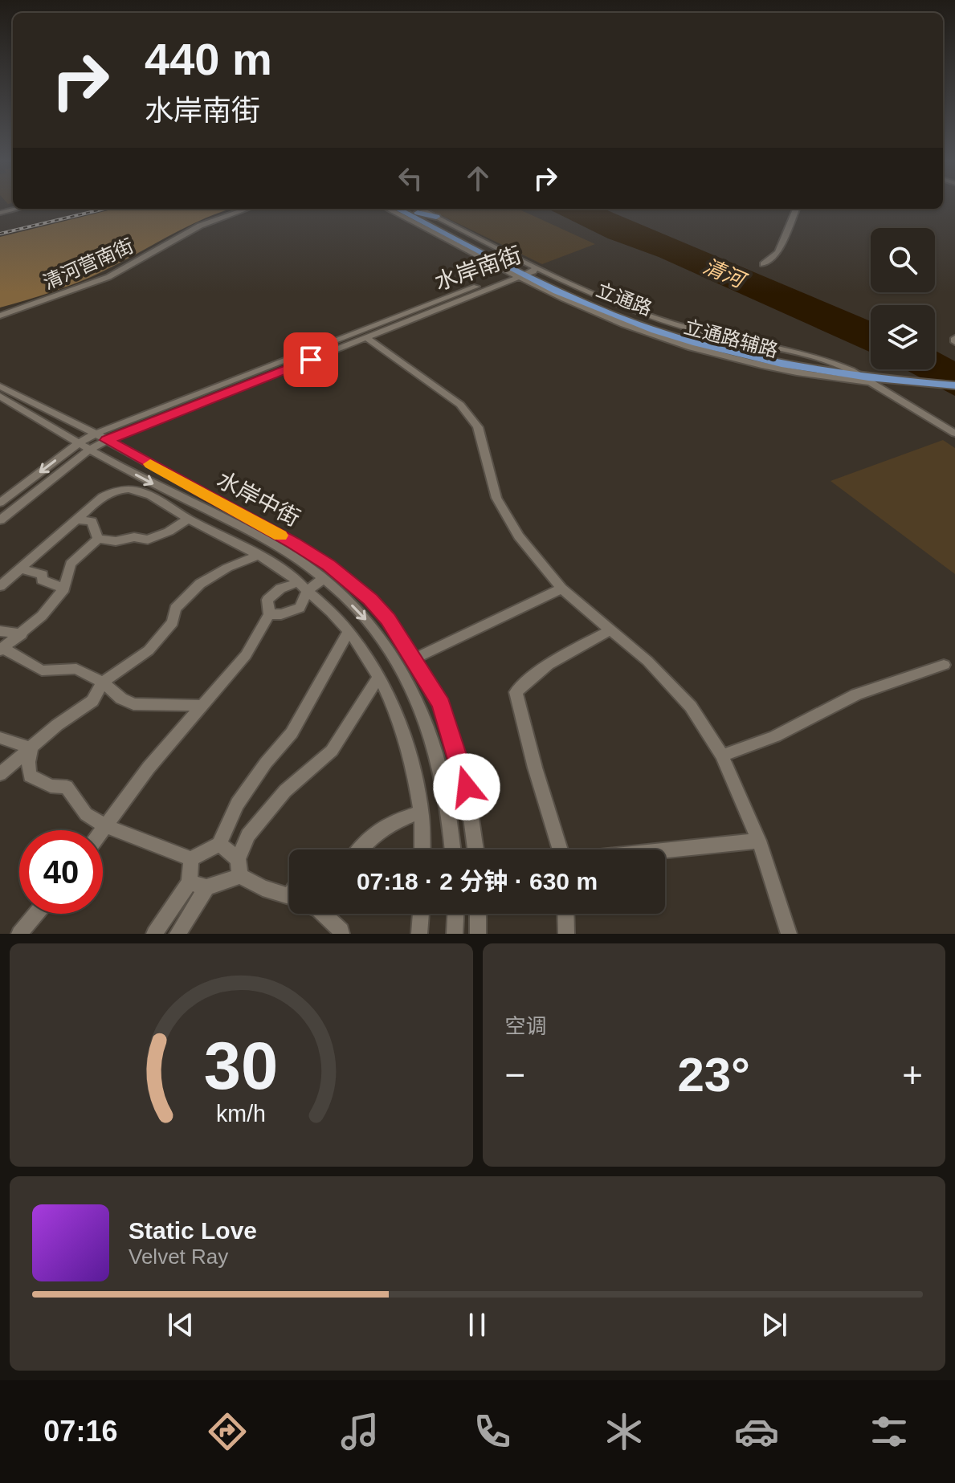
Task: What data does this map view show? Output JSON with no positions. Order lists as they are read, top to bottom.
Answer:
{
  "streets": {
    "main road": ["立通路"],
    "street": [
      "清河营南街",
      "水岸南街",
      "立通路辅路",
      "水岸中街"
    ]
  },
  "crossings": [
    ["水岸南街", "立通路"],
    ["水岸南街", "立通路辅路"],
    ["水岸南街", "水岸中街"],
    ["立通路", "立通路辅路"]
  ],
  "water": ["清河"],
  "page": {
    "turn": ["440 m", "水岸南街"],
    "limit": "40",
    "trip": "07:18 · 2 分钟 · 630 m",
    "tile": "空调",
    "heat": ["−", "23°", "+"],
    "song": ["Static Love", "Velvet Ray"],
    "tabs": "07:16",
    "gauge": ["30", "km/h"]
  }
}
